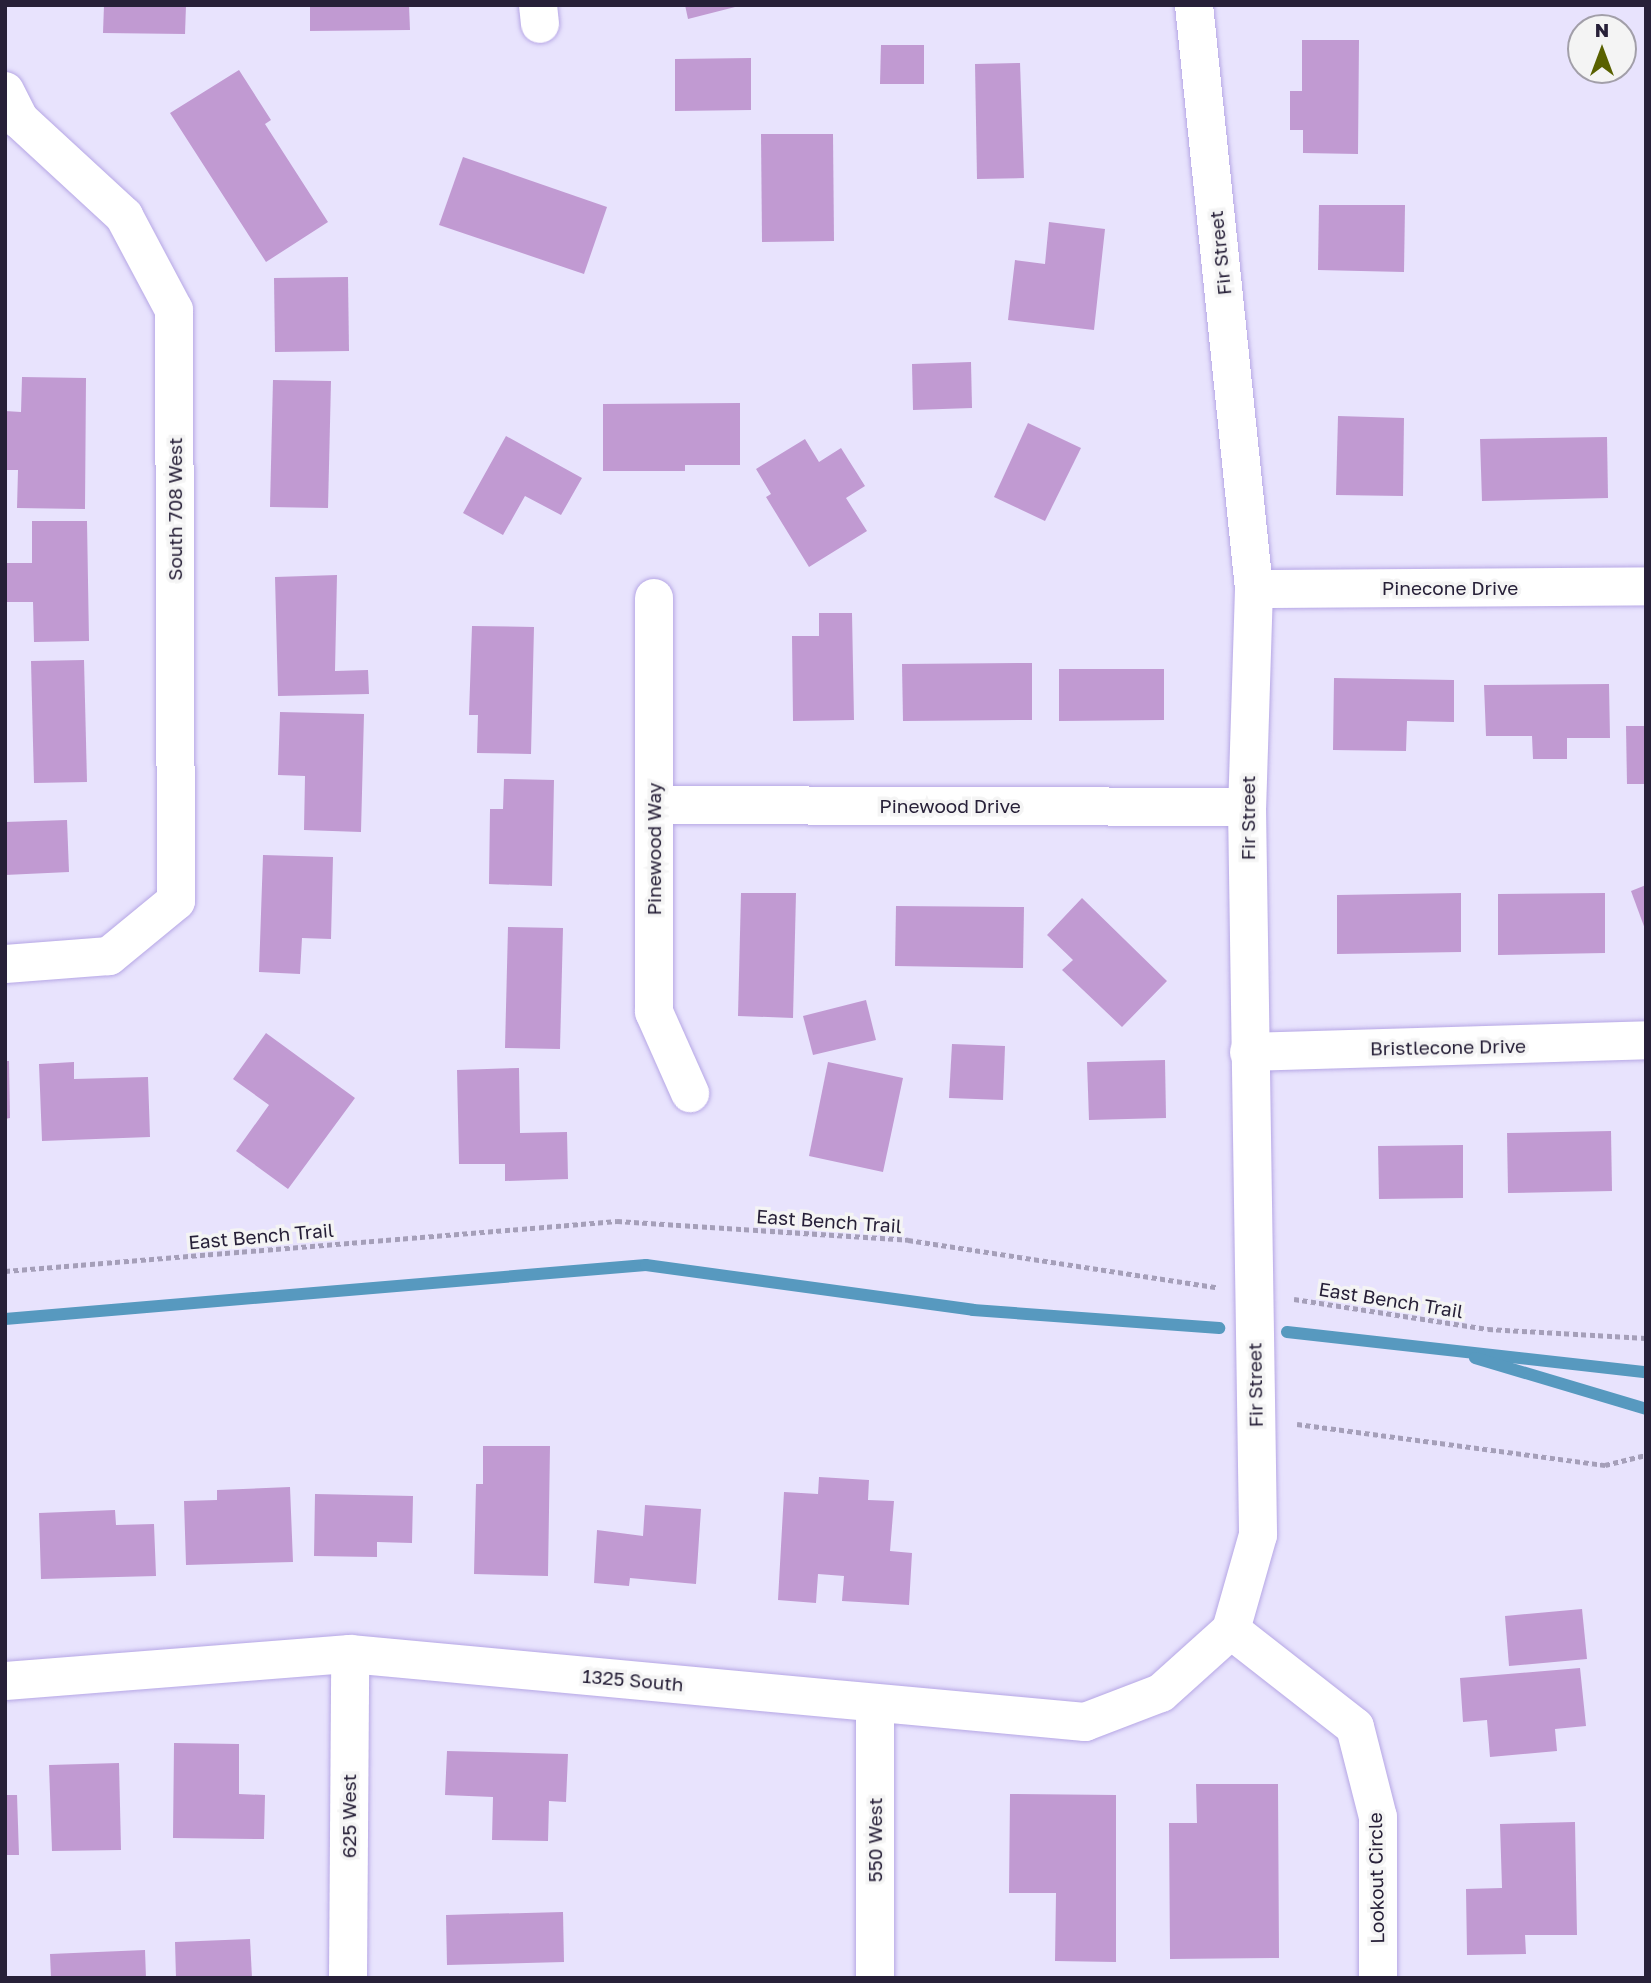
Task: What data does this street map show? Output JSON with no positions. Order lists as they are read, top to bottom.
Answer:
{
  "streets": {
    "street": [
      "Fir Street",
      "South 708 West",
      "Pinecone Drive",
      "Pinewood Drive",
      "Pinewood Way",
      "Bristlecone Drive",
      "1325 South",
      "625 West",
      "550 West",
      "Lookout Circle"
    ],
    "path": ["East Bench Trail"]
  },
  "crossings": [
    ["Fir Street", "Pinecone Drive"],
    ["Fir Street", "Pinewood Drive"],
    ["Fir Street", "Bristlecone Drive"],
    ["Fir Street", "East Bench Trail"],
    ["Fir Street", "1325 South"],
    ["Fir Street", "Lookout Circle"],
    ["Pinewood Drive", "Pinewood Way"],
    ["1325 South", "625 West"],
    ["1325 South", "550 West"],
    ["1325 South", "Lookout Circle"]
  ],
  "north": "top"
}
